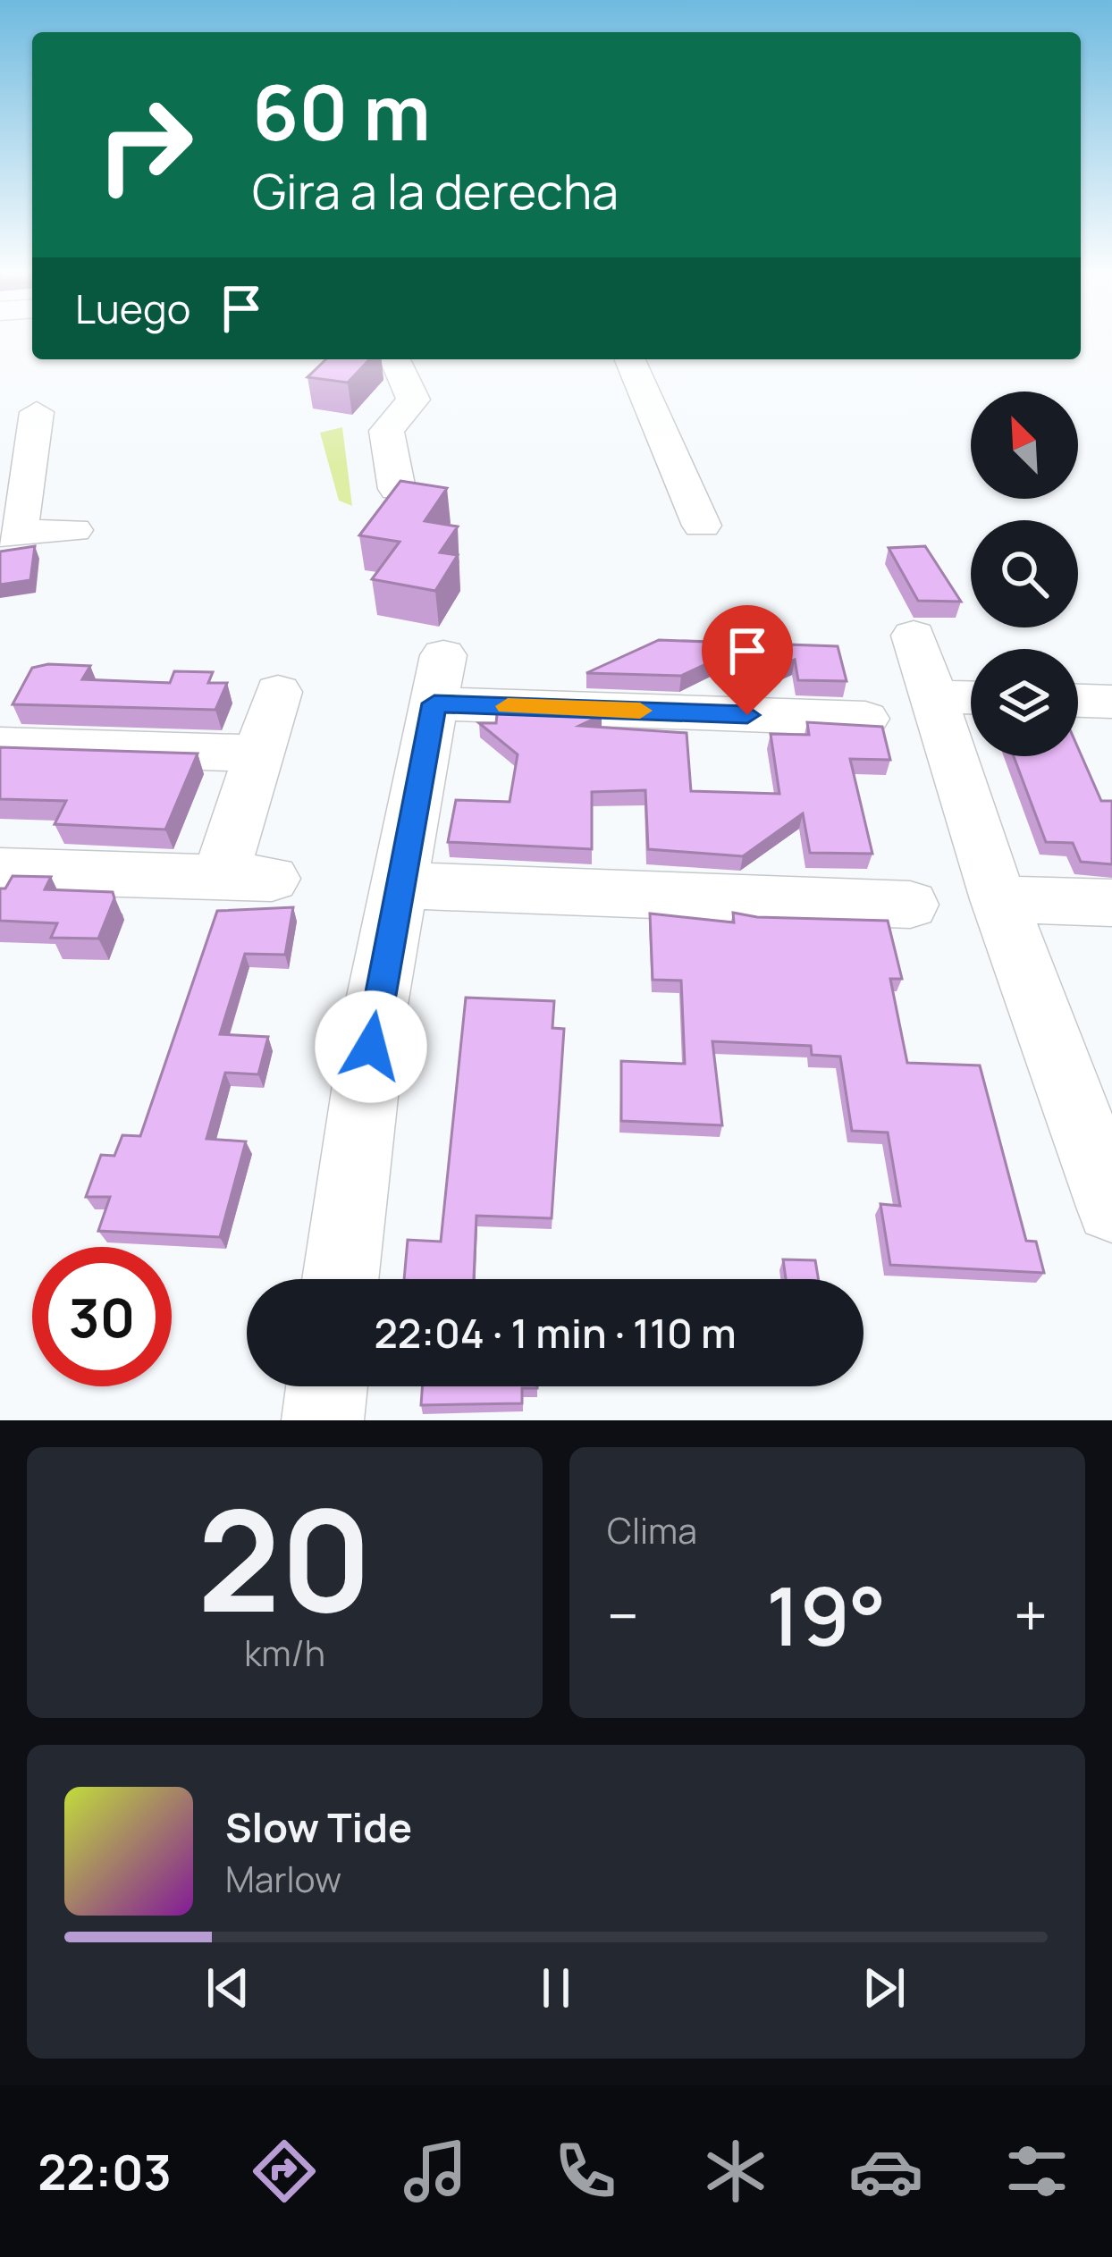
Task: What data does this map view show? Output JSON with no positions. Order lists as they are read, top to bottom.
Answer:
{
  "north": "top left",
  "page": {
    "turn": ["60 m", "Gira a la derecha"],
    "then": "Luego",
    "limit": "30",
    "trip": "22:04 · 1 min · 110 m",
    "tile": [
      ["20", "km/h"],
      "Clima"
    ],
    "heat": ["−", "19°", "+"],
    "song": ["Slow Tide", "Marlow"],
    "tabs": "22:03"
  }
}
